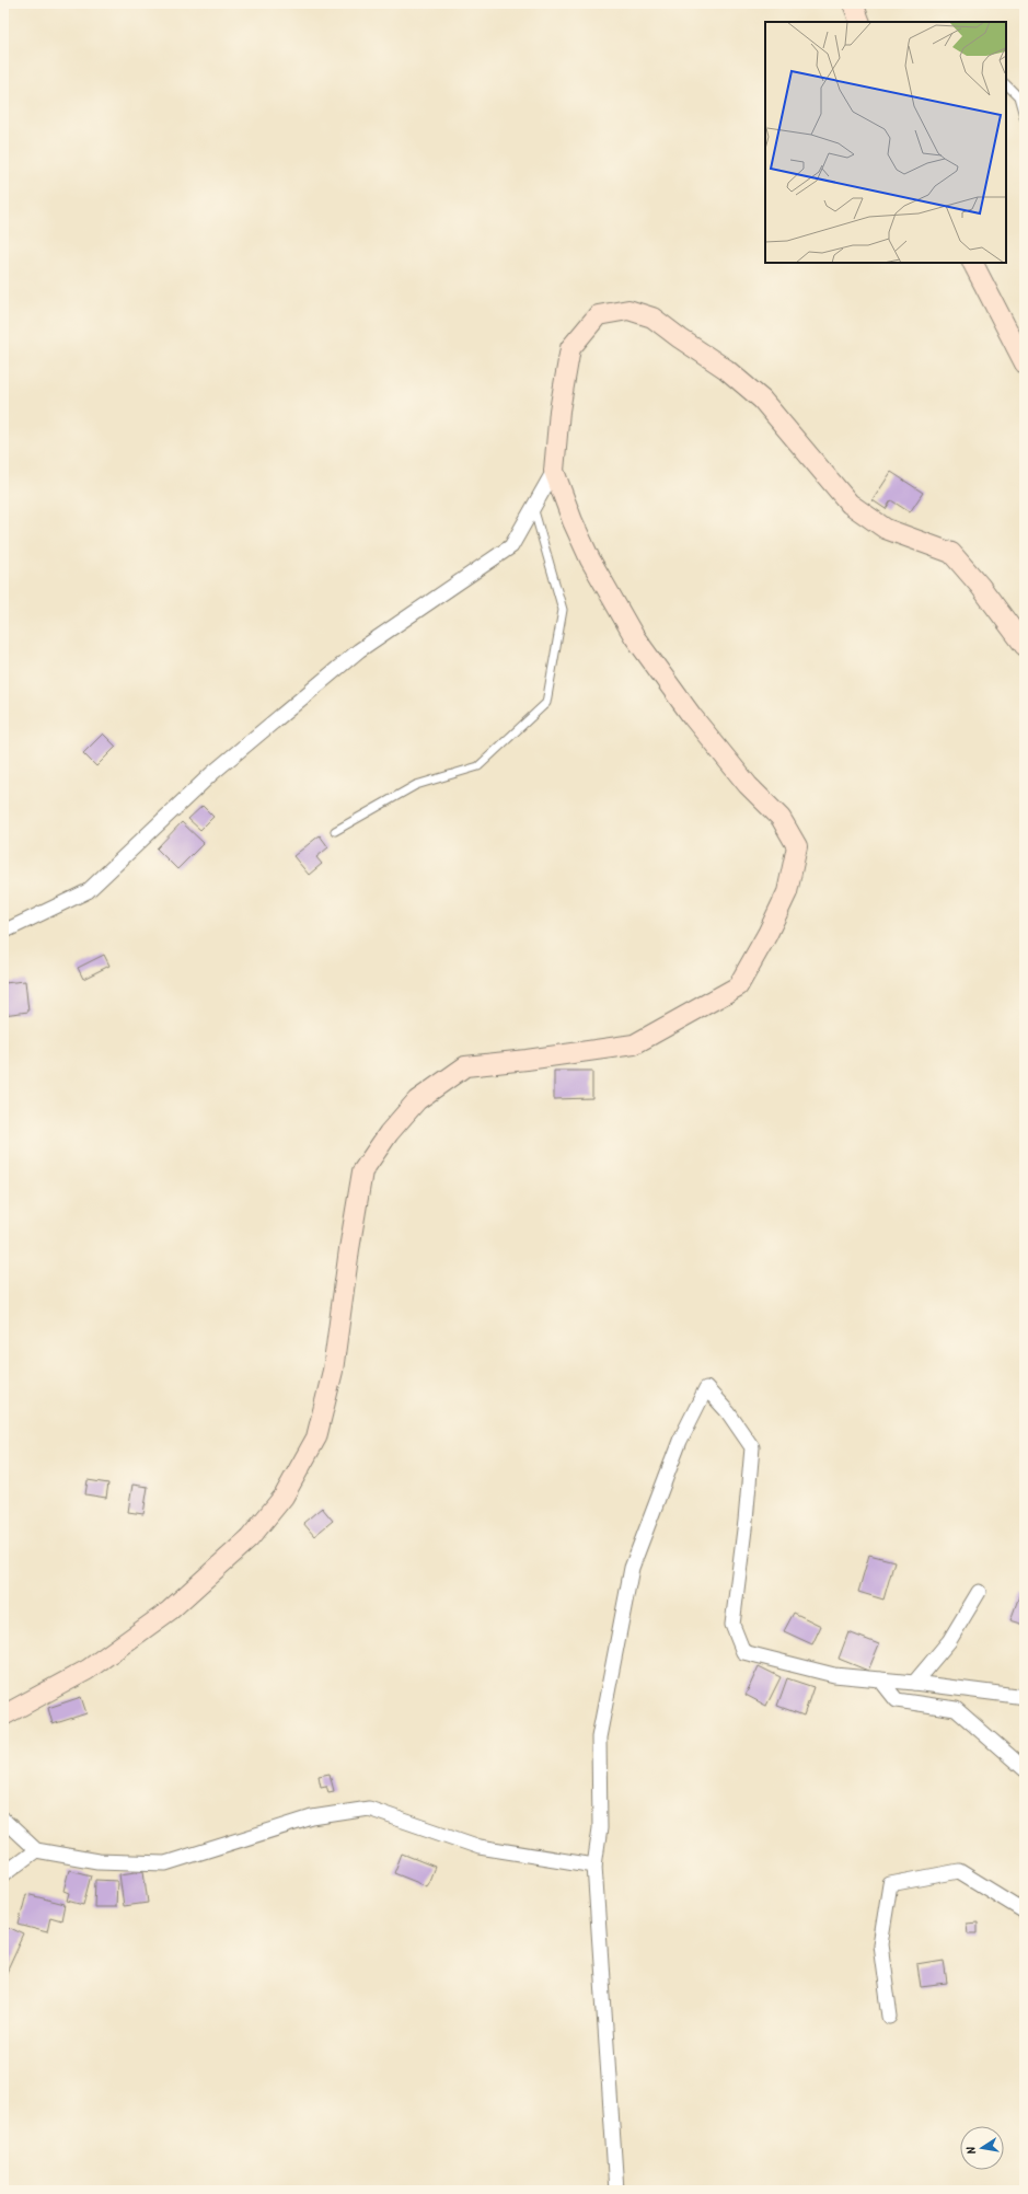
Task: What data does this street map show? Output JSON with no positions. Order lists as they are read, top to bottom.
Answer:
{
  "north": "left"
}
